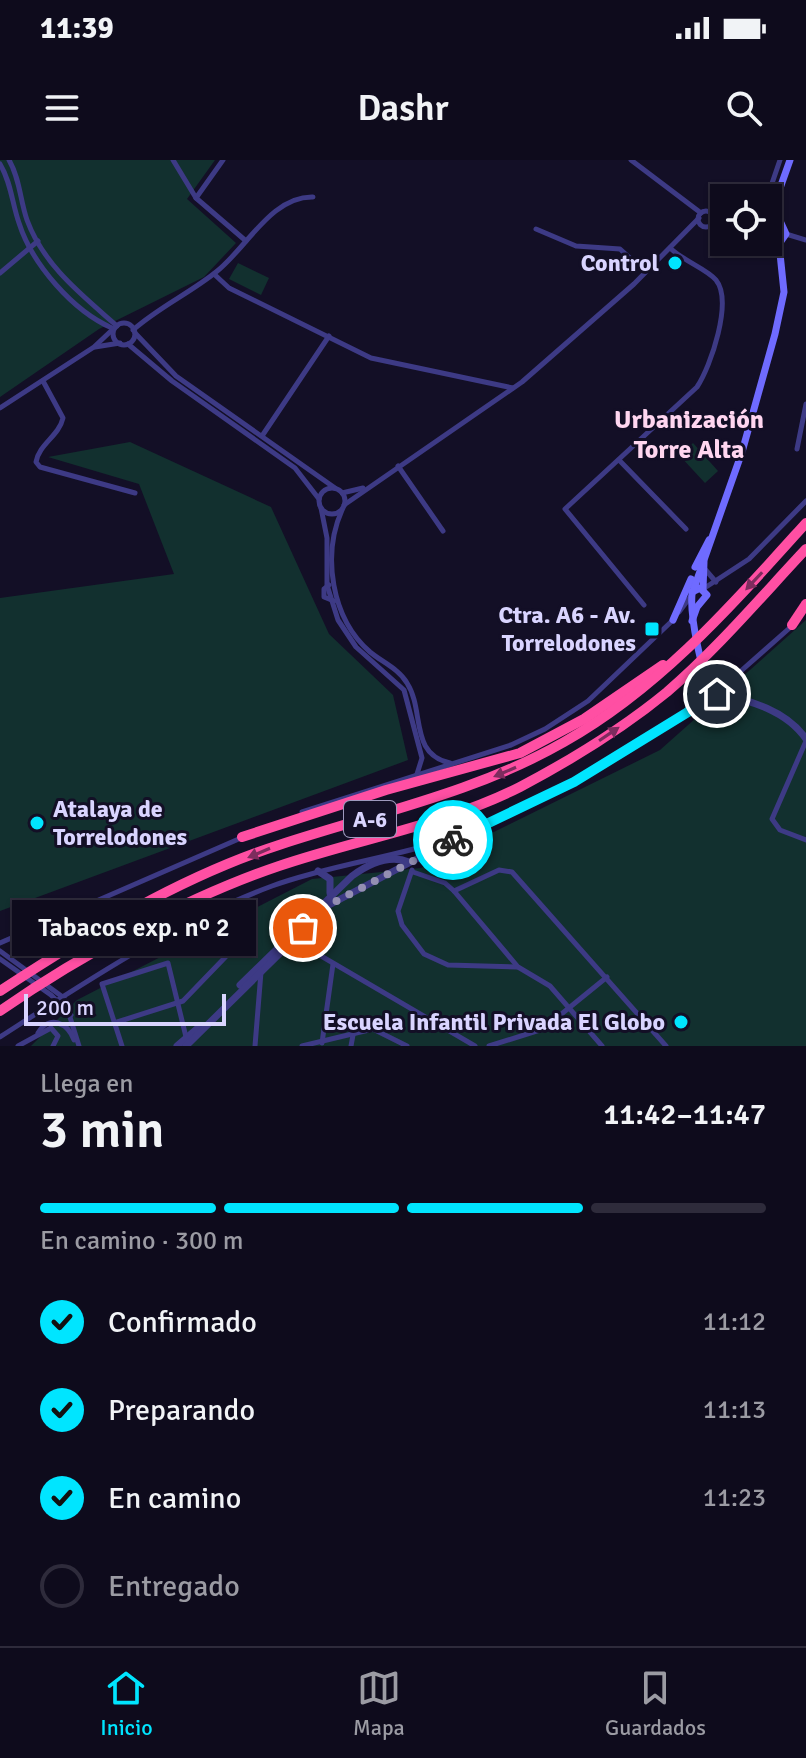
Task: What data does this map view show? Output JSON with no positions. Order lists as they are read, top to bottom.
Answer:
{
  "streets": {
    "highway": ["A-6"]
  },
  "districts": ["Urbanización Torre Alta"],
  "places": {
    "other": [
      "Control",
      "Atalaya de Torrelodones",
      "Tabacos exp. nº 2",
      "Escuela Infantil Privada El Globo"
    ],
    "transit": ["Ctra. A6 - Av. Torrelodones"]
  },
  "scale_bar": "200 m",
  "page": {
    "status": "11:39",
    "header": "Dashr",
    "bubble": "Tabacos exp. nº 2",
    "scale": "200 m",
    "heading": ["3 min", "Llega en", "11:42–11:47"],
    "bar": "En camino · 300 m",
    "list": [
      ["Confirmado", "11:12"],
      ["Preparando", "11:13"],
      ["En camino", "11:23"],
      "Entregado"
    ],
    "tabs": ["Inicio", "Mapa", "Guardados"]
  }
}
